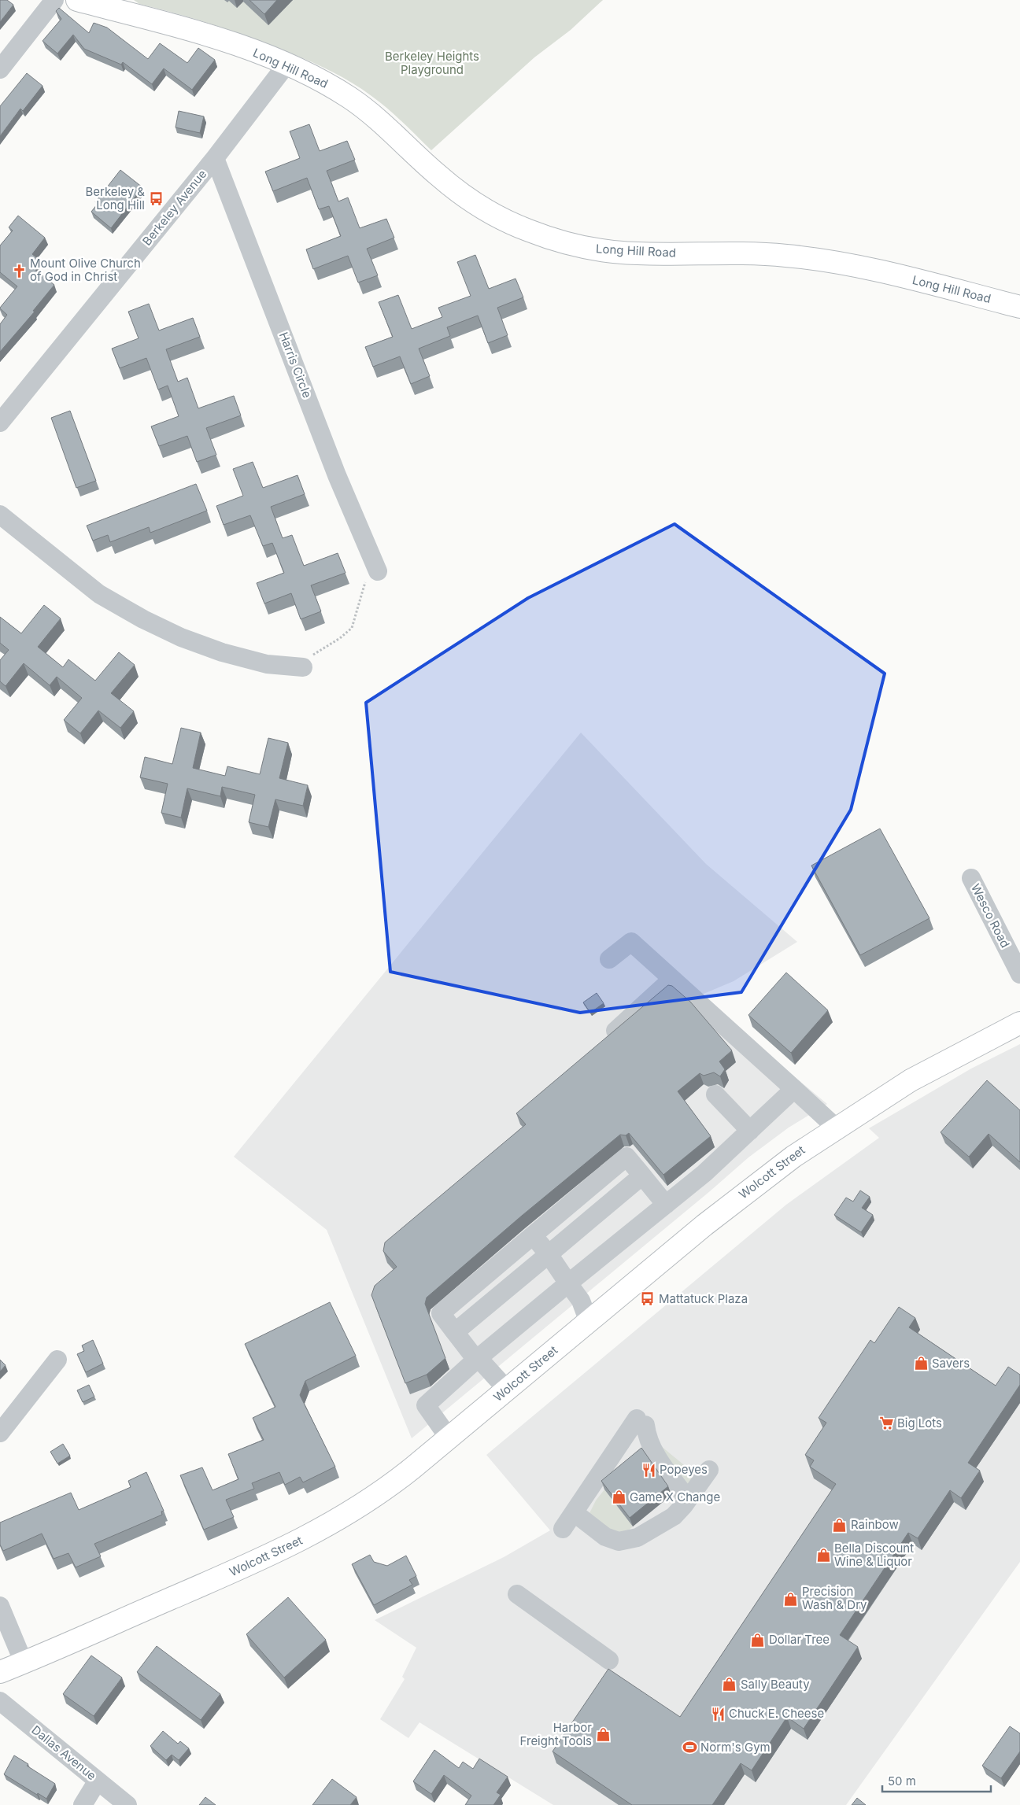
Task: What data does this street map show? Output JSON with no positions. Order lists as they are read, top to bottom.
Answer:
{
  "streets": {
    "main road": ["Long Hill Road", "Wolcott Street"],
    "street": [
      "Berkeley Avenue",
      "Harris Circle",
      "Wesco Road",
      "Dallas Avenue"
    ]
  },
  "crossings": [
    ["Long Hill Road", "Berkeley Avenue"],
    ["Berkeley Avenue", "Harris Circle"]
  ],
  "parks": ["Berkeley Heights Playground"],
  "places": {
    "bus stop": ["Berkeley & Long Hill", "Mattatuck Plaza"],
    "church": ["Mount Olive Church of God in Christ"],
    "shop": [
      "Savers",
      "Game X Change",
      "Rainbow",
      "Bella Discount Wine & Liquor",
      "Precision Wash & Dry",
      "Dollar Tree",
      "Sally Beauty",
      "Harbor Freight Tools"
    ],
    "supermarket": ["Big Lots"],
    "restaurant": ["Popeyes", "Chuck E. Cheese"],
    "sports": ["Norm's Gym"]
  },
  "scale_bar": "50 m"
}
